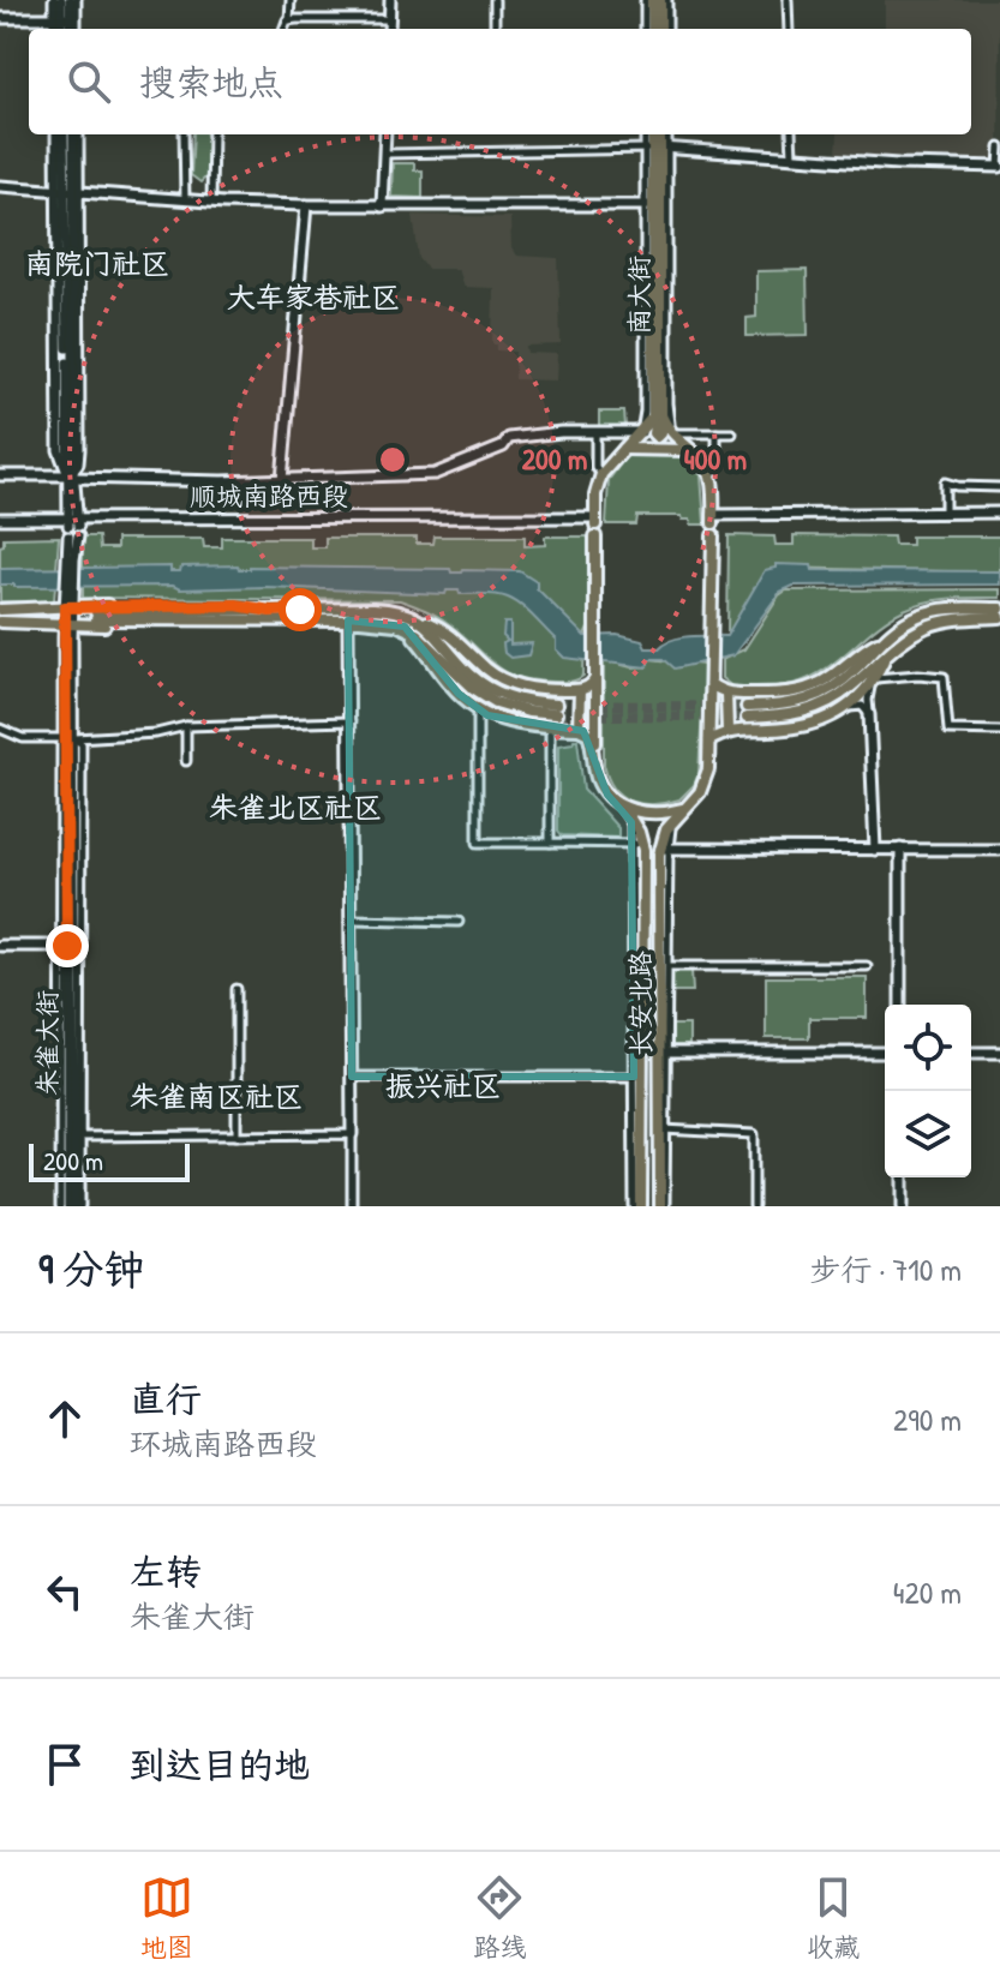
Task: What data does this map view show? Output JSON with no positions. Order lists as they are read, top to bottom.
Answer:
{
  "streets": {
    "main road": ["南大街", "长安北路"],
    "street": ["顺城南路西段", "朱雀大街"]
  },
  "crossings": [
    ["南大街", "长安北路"],
    ["顺城南路西段", "朱雀大街"]
  ],
  "districts": [
    "南院门社区",
    "大车家巷社区",
    "朱雀北区社区",
    "振兴社区",
    "朱雀南区社区"
  ],
  "scale_bar": "200 m",
  "page": {
    "search": "搜索地点",
    "scale": "200 m",
    "heading": ["9 分钟", "步行 · 710 m"],
    "list": [
      ["直行", "环城南路西段", "290 m"],
      ["左转", "朱雀大街", "420 m"],
      "到达目的地"
    ],
    "nav": ["地图", "路线", "收藏"]
  },
  "rings": ["200 m", "400 m"]
}
